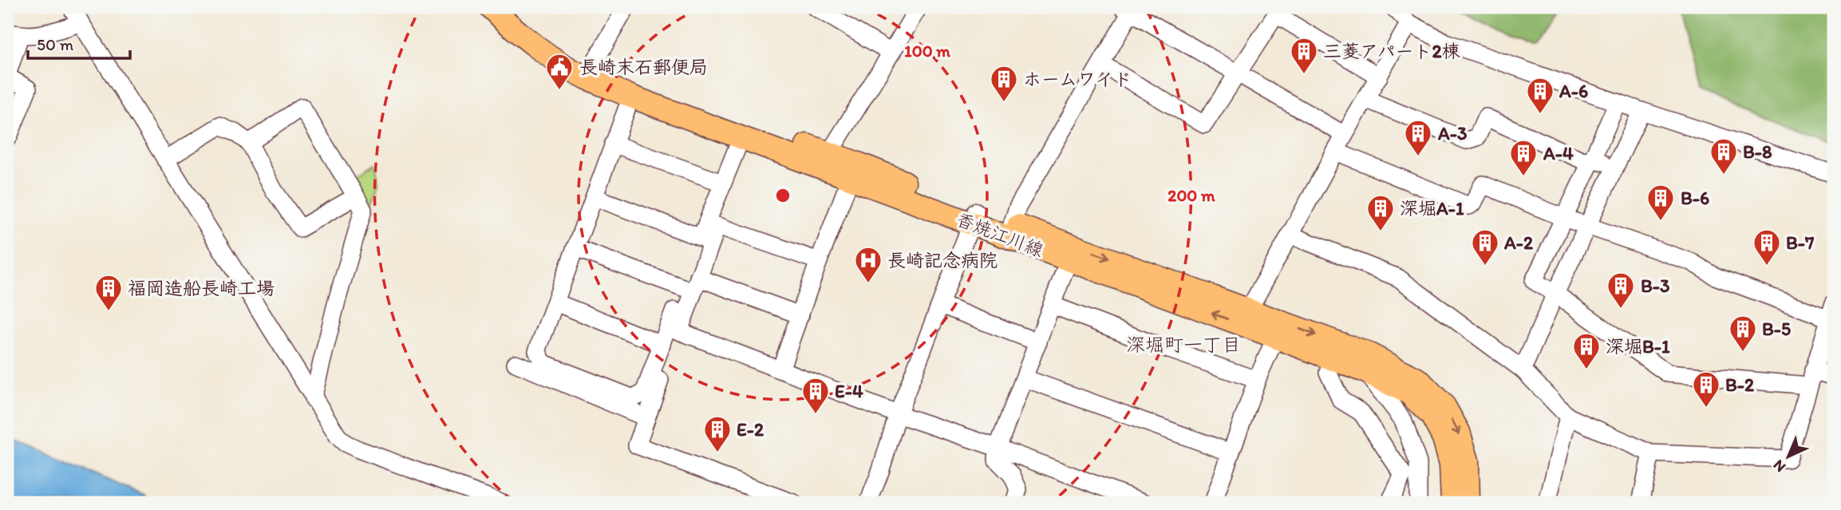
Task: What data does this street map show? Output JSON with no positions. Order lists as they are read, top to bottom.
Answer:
{
  "streets": {
    "main road": ["香焼江川線"]
  },
  "districts": ["深堀町一丁目"],
  "places": {
    "building": [
      "三菱アパート2棟",
      "ホームワイド",
      "A-6",
      "A-3",
      "B-8",
      "A-4",
      "B-6",
      "深堀A-1",
      "A-2",
      "B-7",
      "B-3",
      "福岡造船長崎工場",
      "B-5",
      "深堀B-1",
      "B-2",
      "E-4",
      "E-2"
    ],
    "public building": ["長崎末石郵便局"],
    "hospital": ["長崎記念病院"]
  },
  "scale_bar": "50 m",
  "north": "bottom left",
  "rings": ["100 m", "200 m"]
}
